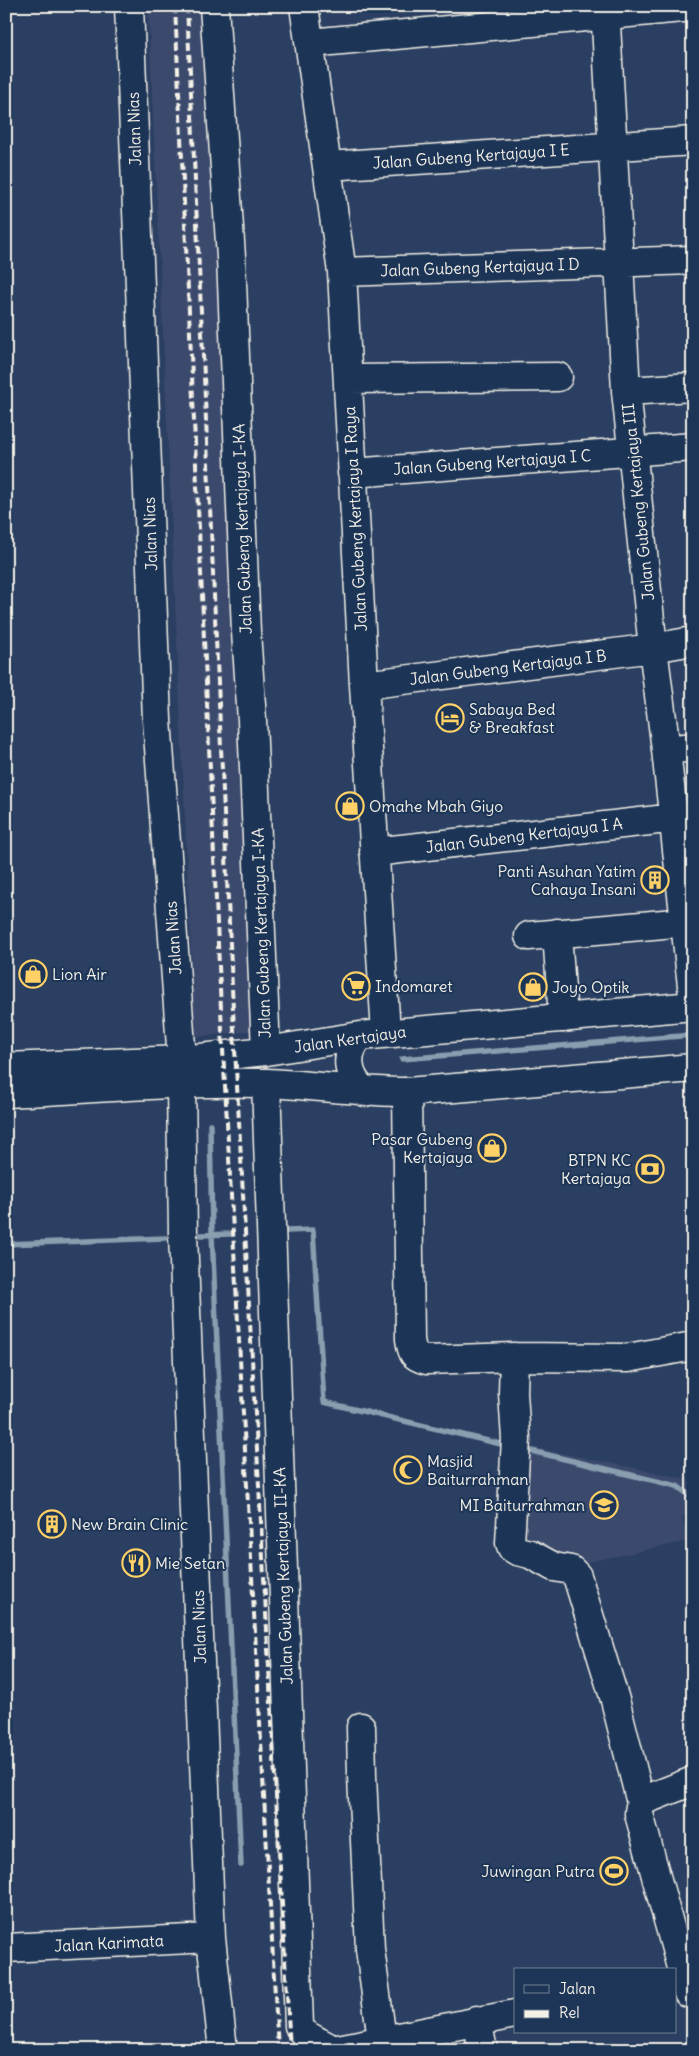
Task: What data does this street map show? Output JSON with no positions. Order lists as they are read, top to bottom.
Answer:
{
  "streets": {
    "street": [
      "Jalan Nias",
      "Jalan Gubeng Kertajaya I E",
      "Jalan Gubeng Kertajaya I D",
      "Jalan Gubeng Kertajaya I C",
      "Jalan Gubeng Kertajaya III",
      "Jalan Gubeng Kertajaya I Raya",
      "Jalan Gubeng Kertajaya I-KA",
      "Jalan Gubeng Kertajaya I B",
      "Jalan Gubeng Kertajaya I A",
      "Jalan Kertajaya",
      "Jalan Gubeng Kertajaya II-KA",
      "Jalan Karimata"
    ]
  },
  "crossings": [
    ["Jalan Nias", "Jalan Kertajaya"],
    ["Jalan Nias", "Jalan Karimata"],
    ["Jalan Gubeng Kertajaya I E", "Jalan Gubeng Kertajaya III"],
    ["Jalan Gubeng Kertajaya I E", "Jalan Gubeng Kertajaya I Raya"],
    ["Jalan Gubeng Kertajaya I D", "Jalan Gubeng Kertajaya III"],
    ["Jalan Gubeng Kertajaya I D", "Jalan Gubeng Kertajaya I Raya"],
    ["Jalan Gubeng Kertajaya I C", "Jalan Gubeng Kertajaya III"],
    ["Jalan Gubeng Kertajaya I C", "Jalan Gubeng Kertajaya I Raya"],
    ["Jalan Gubeng Kertajaya III", "Jalan Gubeng Kertajaya I B"],
    ["Jalan Gubeng Kertajaya III", "Jalan Gubeng Kertajaya I A"],
    ["Jalan Gubeng Kertajaya I Raya", "Jalan Gubeng Kertajaya I B"],
    ["Jalan Gubeng Kertajaya I Raya", "Jalan Gubeng Kertajaya I A"],
    ["Jalan Gubeng Kertajaya I Raya", "Jalan Kertajaya"],
    ["Jalan Gubeng Kertajaya I-KA", "Jalan Kertajaya"],
    ["Jalan Kertajaya", "Jalan Gubeng Kertajaya II-KA"]
  ],
  "places": {
    "hotel": ["Sabaya Bed & Breakfast"],
    "shop": [
      "Omahe Mbah Giyo",
      "Lion Air",
      "Joyo Optik",
      "Pasar Gubeng Kertajaya"
    ],
    "building": ["Panti Asuhan Yatim Cahaya Insani", "New Brain Clinic"],
    "supermarket": ["Indomaret"],
    "bank": ["BTPN KC Kertajaya"],
    "mosque": ["Masjid Baiturrahman"],
    "school or university": ["MI Baiturrahman"],
    "restaurant": ["Mie Setan"],
    "sports": ["Juwingan Putra"]
  },
  "legend": ["Jalan", "Rel"]
}
